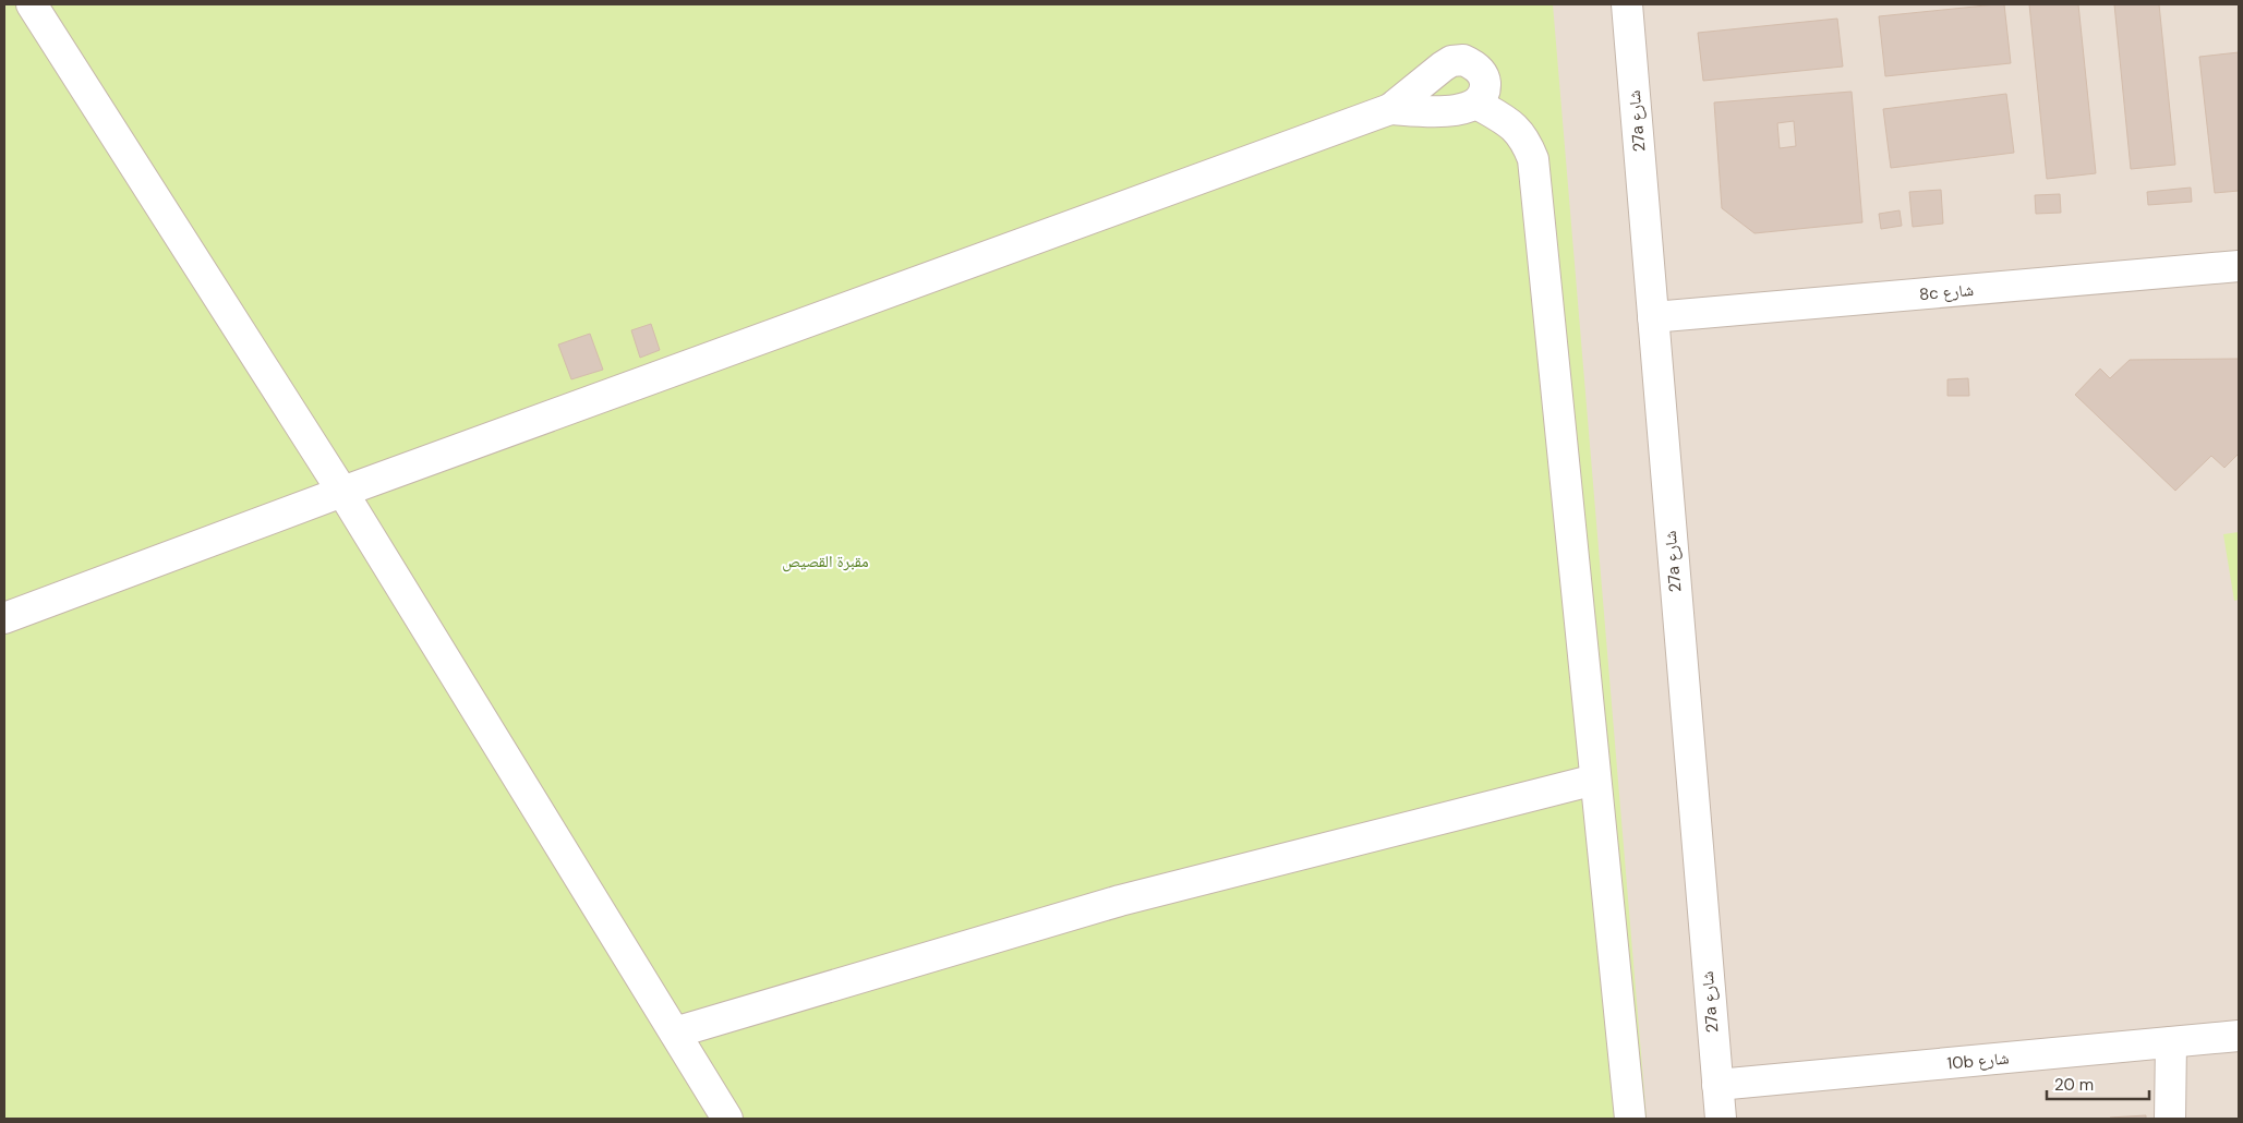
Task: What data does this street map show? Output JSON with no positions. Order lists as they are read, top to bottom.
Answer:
{
  "streets": {
    "street": ["27a شارع", "8c شارع", "10b شارع"]
  },
  "crossings": [
    ["27a شارع", "8c شارع"],
    ["27a شارع", "10b شارع"]
  ],
  "parks": ["مقبرة القصيص"],
  "scale_bar": "20 m"
}
